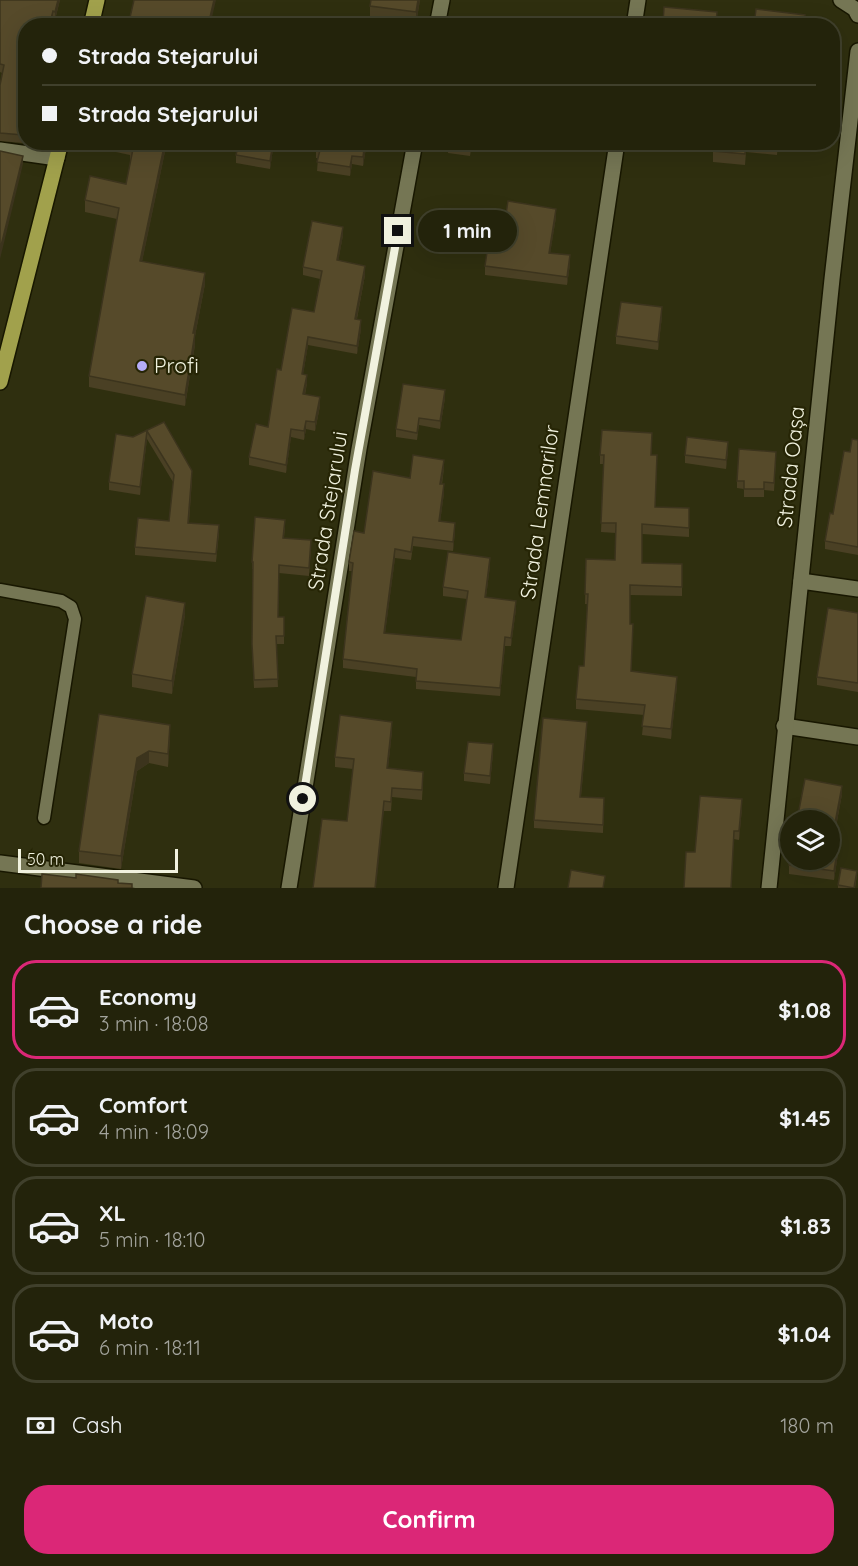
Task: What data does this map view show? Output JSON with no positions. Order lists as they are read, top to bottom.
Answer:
{
  "streets": {
    "street": ["Strada Oașa", "Strada Stejarului", "Strada Lemnarilor"]
  },
  "places": ["Profi"],
  "scale_bar": "50 m",
  "page": {
    "banner": ["Strada Stejarului", "Strada Stejarului"],
    "bubble": "1 min",
    "scale": "50 m",
    "heading": "Choose a ride",
    "list": [
      {
        "name": "Economy",
        "note": "3 min · 18:08",
        "value": "$1.08"
      },
      {
        "name": "Comfort",
        "note": "4 min · 18:09",
        "value": "$1.45"
      },
      {
        "name": "XL",
        "note": "5 min · 18:10",
        "value": "$1.83"
      },
      {
        "name": "Moto",
        "note": "6 min · 18:11",
        "value": "$1.04"
      }
    ],
    "pay": ["Cash", "180 m"],
    "buttons": "Confirm"
  }
}
